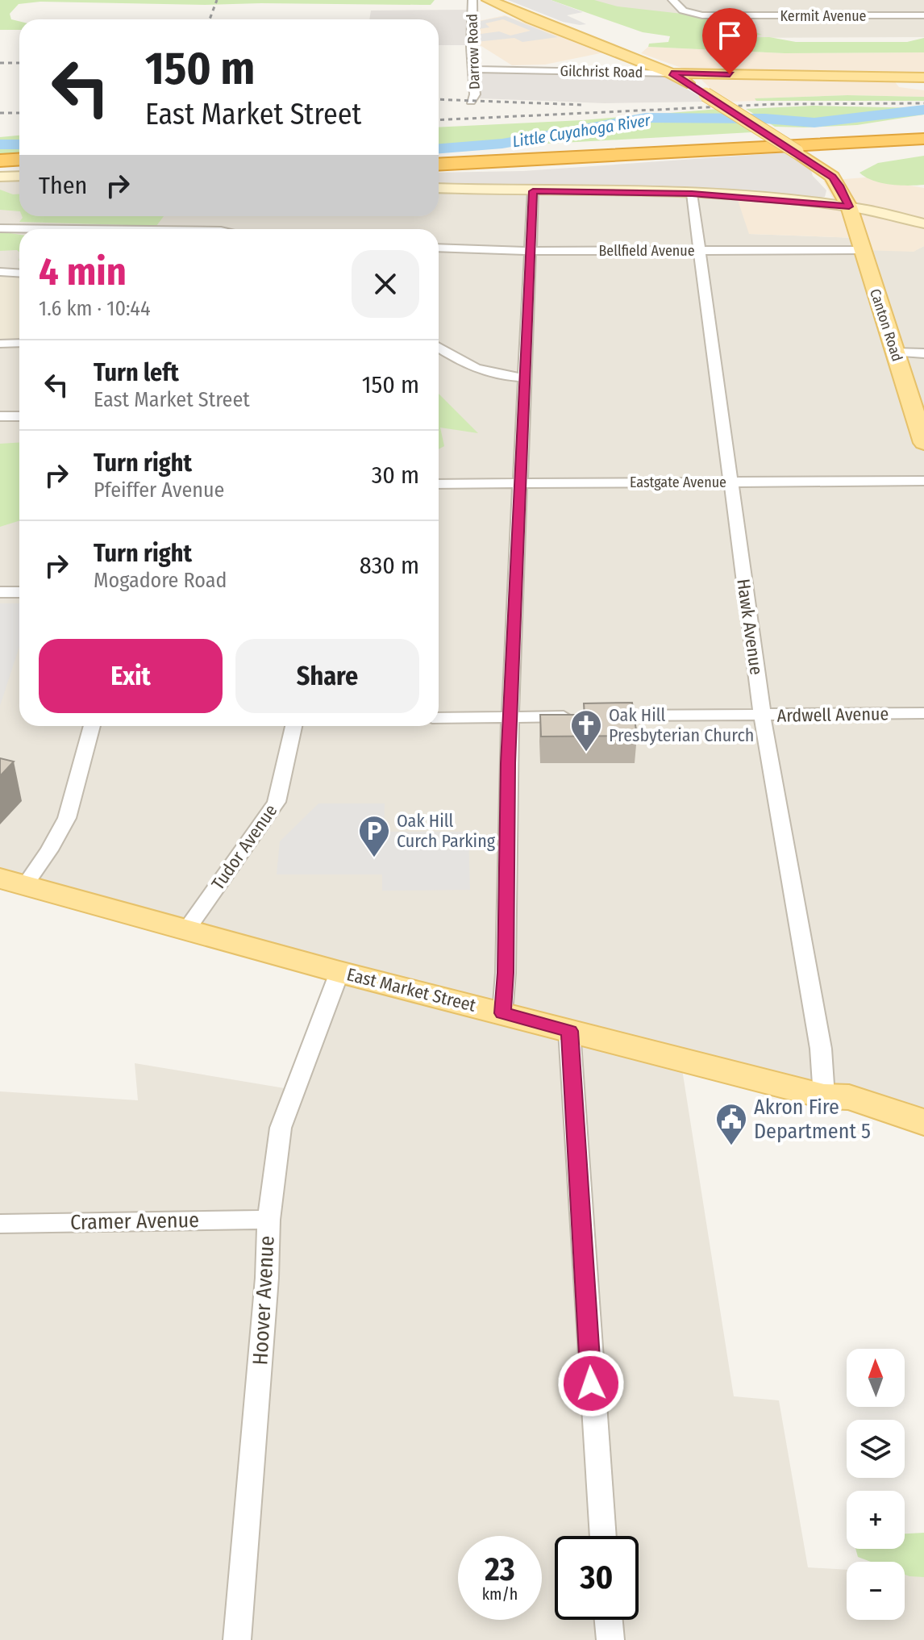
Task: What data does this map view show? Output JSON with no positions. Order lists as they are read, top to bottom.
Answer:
{
  "streets": {
    "main road": ["Gilchrist Road", "Canton Road", "East Market Street"],
    "street": [
      "Kermit Avenue",
      "Darrow Road",
      "Bellfield Avenue",
      "Eastgate Avenue",
      "Hawk Avenue",
      "Ardwell Avenue",
      "Tudor Avenue",
      "Cramer Avenue",
      "Hoover Avenue"
    ]
  },
  "crossings": [
    ["Darrow Road", "Gilchrist Road"],
    ["Gilchrist Road", "Canton Road"],
    ["Bellfield Avenue", "Canton Road"],
    ["Bellfield Avenue", "Hawk Avenue"],
    ["Eastgate Avenue", "Hawk Avenue"],
    ["Hawk Avenue", "Ardwell Avenue"],
    ["Hawk Avenue", "East Market Street"],
    ["Tudor Avenue", "East Market Street"],
    ["East Market Street", "Hoover Avenue"],
    ["Cramer Avenue", "Hoover Avenue"]
  ],
  "water": ["Little Cuyahoga River"],
  "places": {
    "church": ["Oak Hill Presbyterian Church"],
    "parking": ["Oak Hill Curch Parking"],
    "public building": ["Akron Fire Department 5"]
  },
  "north": "top",
  "page": {
    "turn": ["150 m", "East Market Street"],
    "then": "Then",
    "heading": ["4 min", "1.6 km · 10:44"],
    "list": [
      {
        "name": "Turn left",
        "note": "East Market Street",
        "value": "150 m"
      },
      {
        "name": "Turn right",
        "note": "Pfeiffer Avenue",
        "value": "30 m"
      },
      {
        "name": "Turn right",
        "note": "Mogadore Road",
        "value": "830 m"
      }
    ],
    "buttons": ["Exit", "Share"],
    "map_buttons": ["+", "−"],
    "speed": "23 km/h",
    "limit": "30"
  }
}
